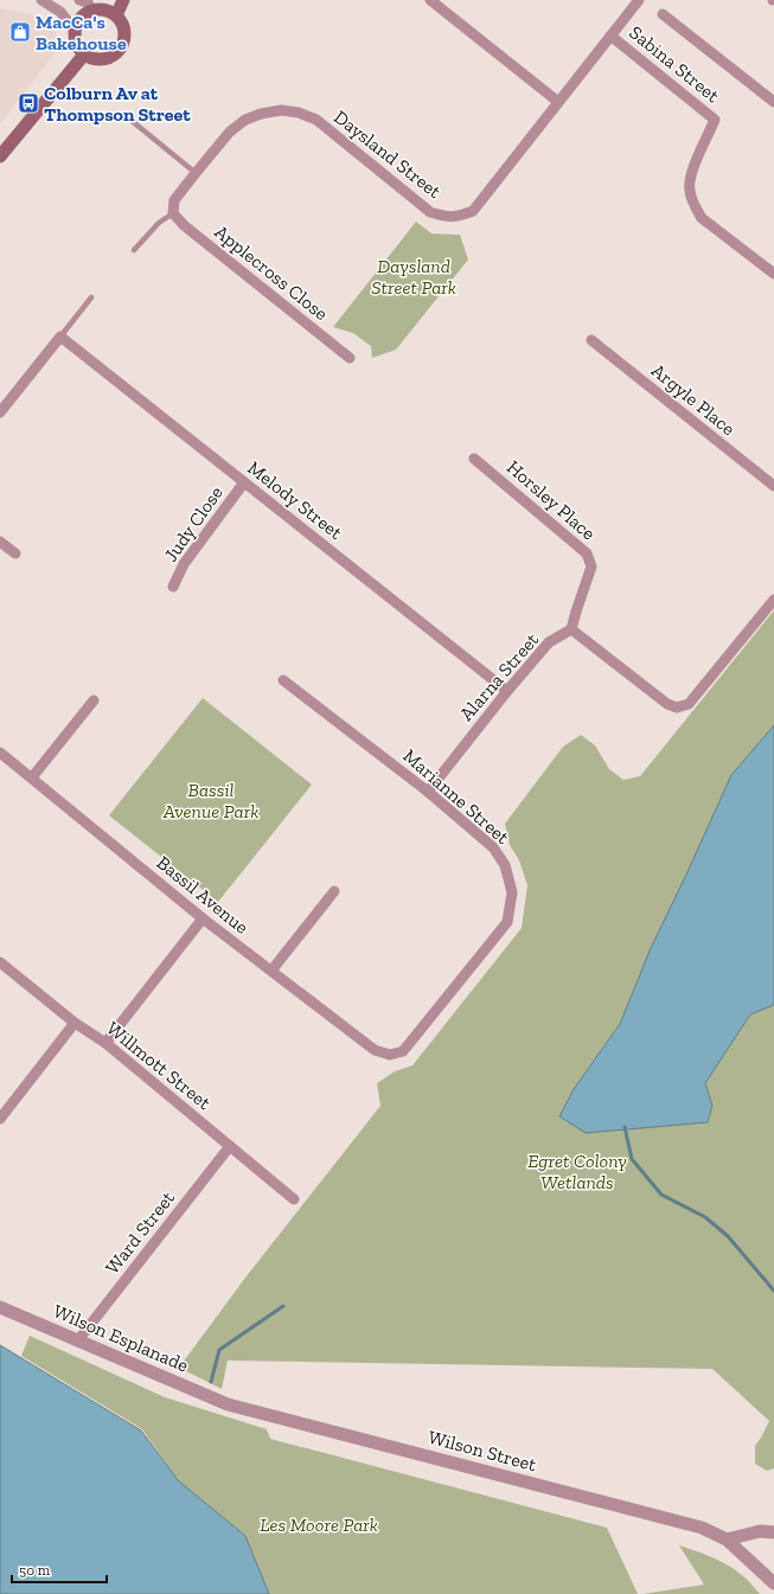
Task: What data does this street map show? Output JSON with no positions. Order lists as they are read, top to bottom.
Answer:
{
  "streets": {
    "street": [
      "Sabina Street",
      "Daysland Street",
      "Applecross Close",
      "Argyle Place",
      "Melody Street",
      "Horsley Place",
      "Judy Close",
      "Alarna Street",
      "Marianne Street",
      "Bassil Avenue",
      "Willmott Street",
      "Ward Street",
      "Wilson Esplanade",
      "Wilson Street"
    ]
  },
  "crossings": [
    ["Sabina Street", "Daysland Street"],
    ["Daysland Street", "Applecross Close"],
    ["Melody Street", "Judy Close"],
    ["Melody Street", "Alarna Street"],
    ["Horsley Place", "Alarna Street"],
    ["Alarna Street", "Marianne Street"],
    ["Marianne Street", "Bassil Avenue"],
    ["Willmott Street", "Ward Street"],
    ["Ward Street", "Wilson Esplanade"],
    ["Wilson Esplanade", "Wilson Street"]
  ],
  "parks": [
    "Daysland Street Park",
    "Bassil Avenue Park",
    "Egret Colony Wetlands",
    "Les Moore Park"
  ],
  "places": {
    "shop": ["MacCa's Bakehouse"],
    "bus stop": ["Colburn Av at Thompson Street"]
  },
  "scale_bar": "50 m"
}
